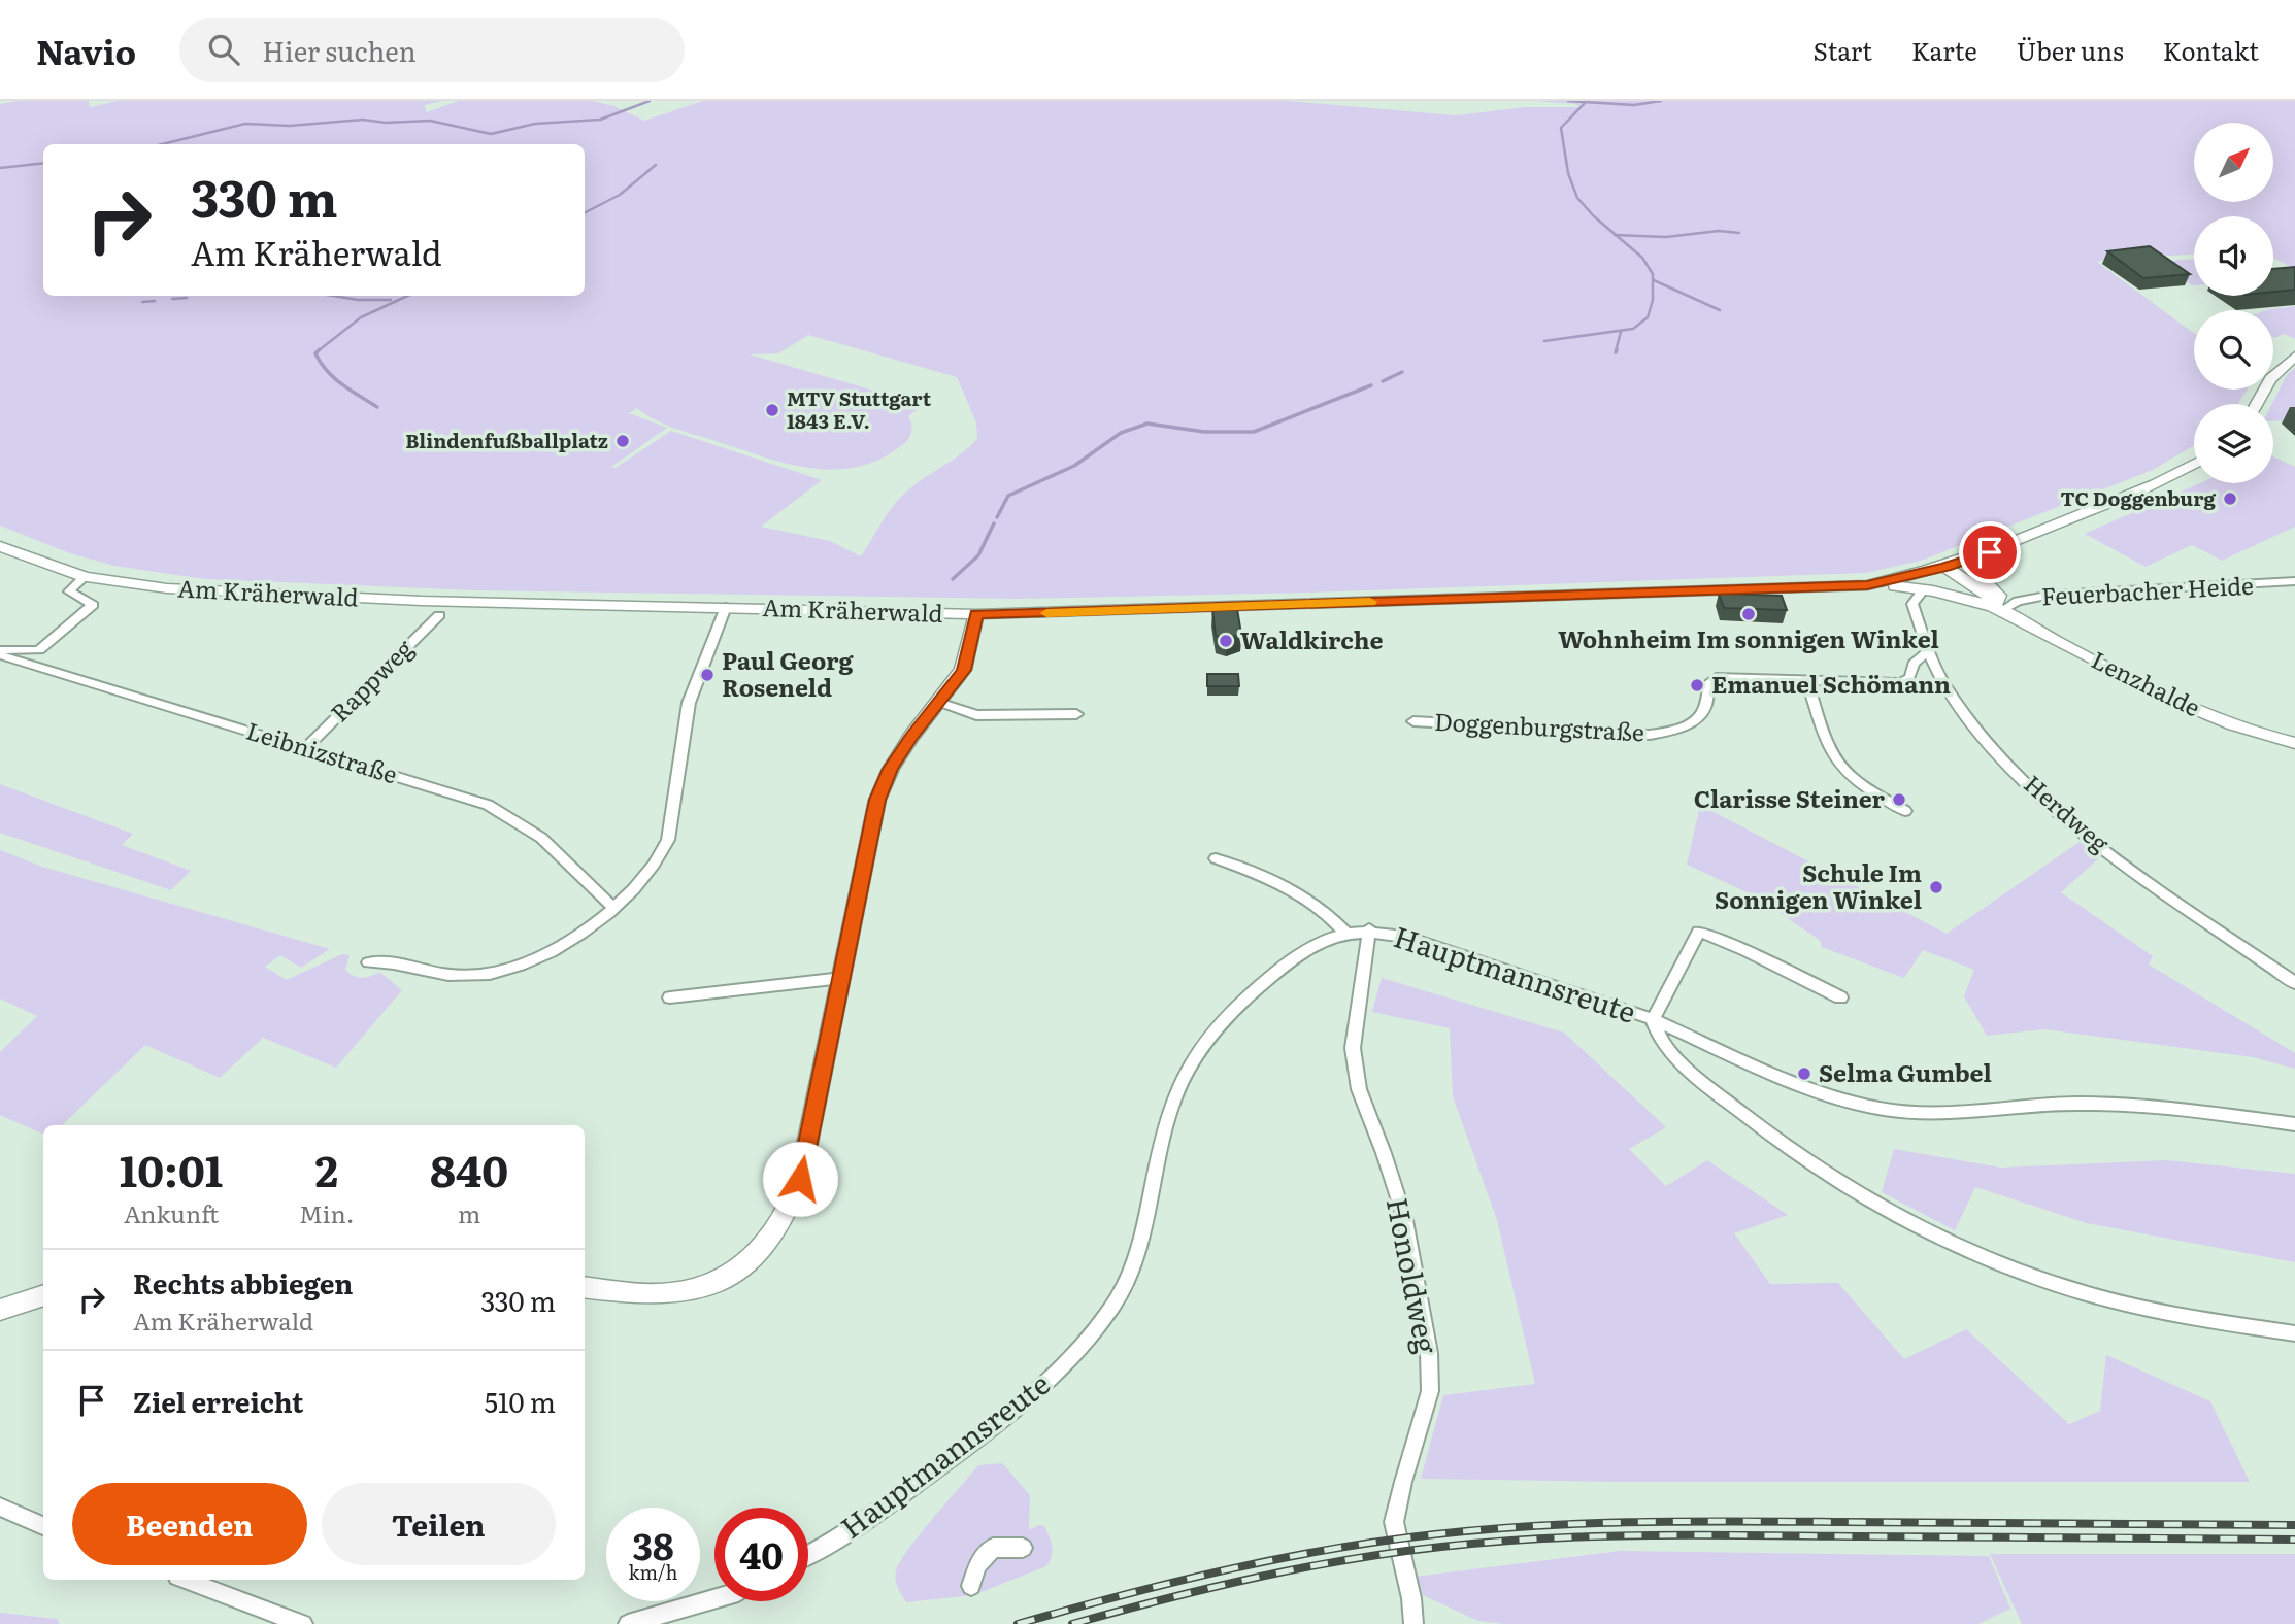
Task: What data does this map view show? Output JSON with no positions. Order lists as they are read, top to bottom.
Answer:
{
  "streets": {
    "main road": ["Am Kräherwald", "Lenzhalde"],
    "street": [
      "Feuerbacher Heide",
      "Rappweg",
      "Doggenburgstraße",
      "Leibnizstraße",
      "Herdweg",
      "Hauptmannsreute",
      "Honoldweg"
    ]
  },
  "crossings": [
    ["Feuerbacher Heide", "Lenzhalde"],
    ["Am Kräherwald", "Lenzhalde"],
    ["Rappweg", "Leibnizstraße"],
    ["Lenzhalde", "Herdweg"],
    ["Hauptmannsreute", "Honoldweg"]
  ],
  "places": [
    "MTV Stuttgart 1843 E.V.",
    "Blindenfußballplatz",
    "TC Doggenburg",
    "Wohnheim Im sonnigen Winkel",
    "Waldkirche",
    "Paul Georg Roseneld",
    "Emanuel Schömann",
    "Clarisse Steiner",
    "Schule Im Sonnigen Winkel",
    "Selma Gumbel"
  ],
  "north": "top right",
  "page": {
    "header": "Navio",
    "search": "Hier suchen",
    "nav": [
      "Start",
      "Karte",
      "Über uns",
      "Kontakt"
    ],
    "turn": ["330 m", "Am Kräherwald"],
    "eta": [
      "10:01",
      "Ankunft",
      "2",
      "Min.",
      "840",
      "m"
    ],
    "list": [
      {
        "name": "Rechts abbiegen",
        "note": "Am Kräherwald",
        "value": "330 m"
      },
      {
        "name": "Ziel erreicht",
        "value": "510 m"
      }
    ],
    "buttons": ["Beenden", "Teilen"],
    "speed": "38 km/h",
    "limit": "40"
  }
}
